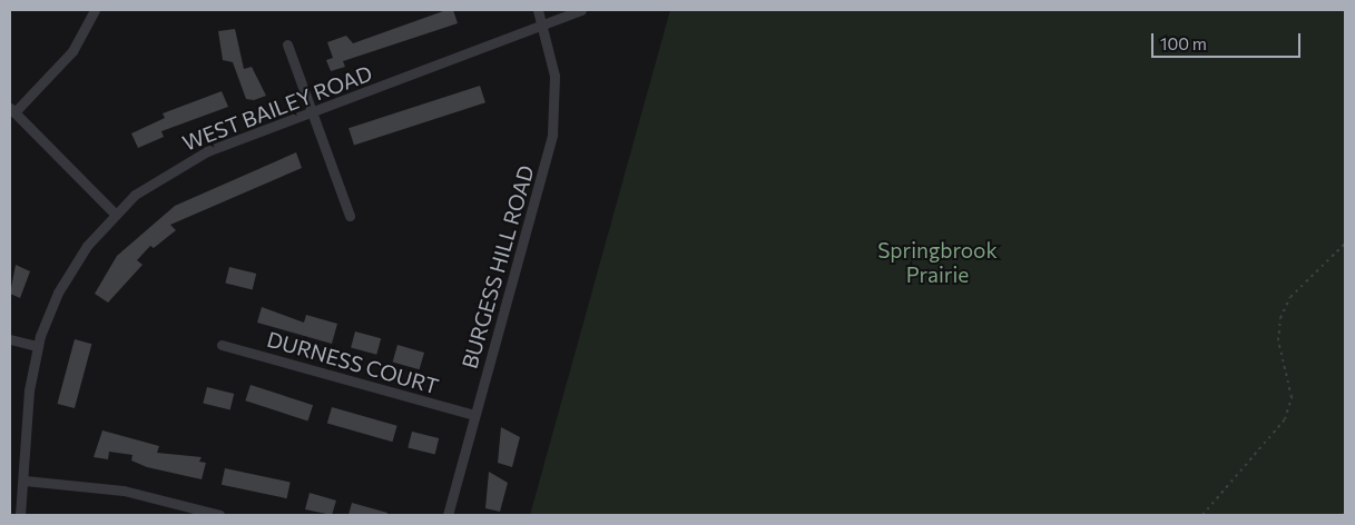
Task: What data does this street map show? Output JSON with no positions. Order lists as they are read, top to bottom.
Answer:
{
  "streets": {
    "street": ["WEST BAILEY ROAD", "BURGESS HILL ROAD", "DURNESS COURT"]
  },
  "crossings": [
    ["WEST BAILEY ROAD", "BURGESS HILL ROAD"],
    ["BURGESS HILL ROAD", "DURNESS COURT"]
  ],
  "parks": ["Springbrook Prairie"],
  "scale_bar": "100 m"
}
